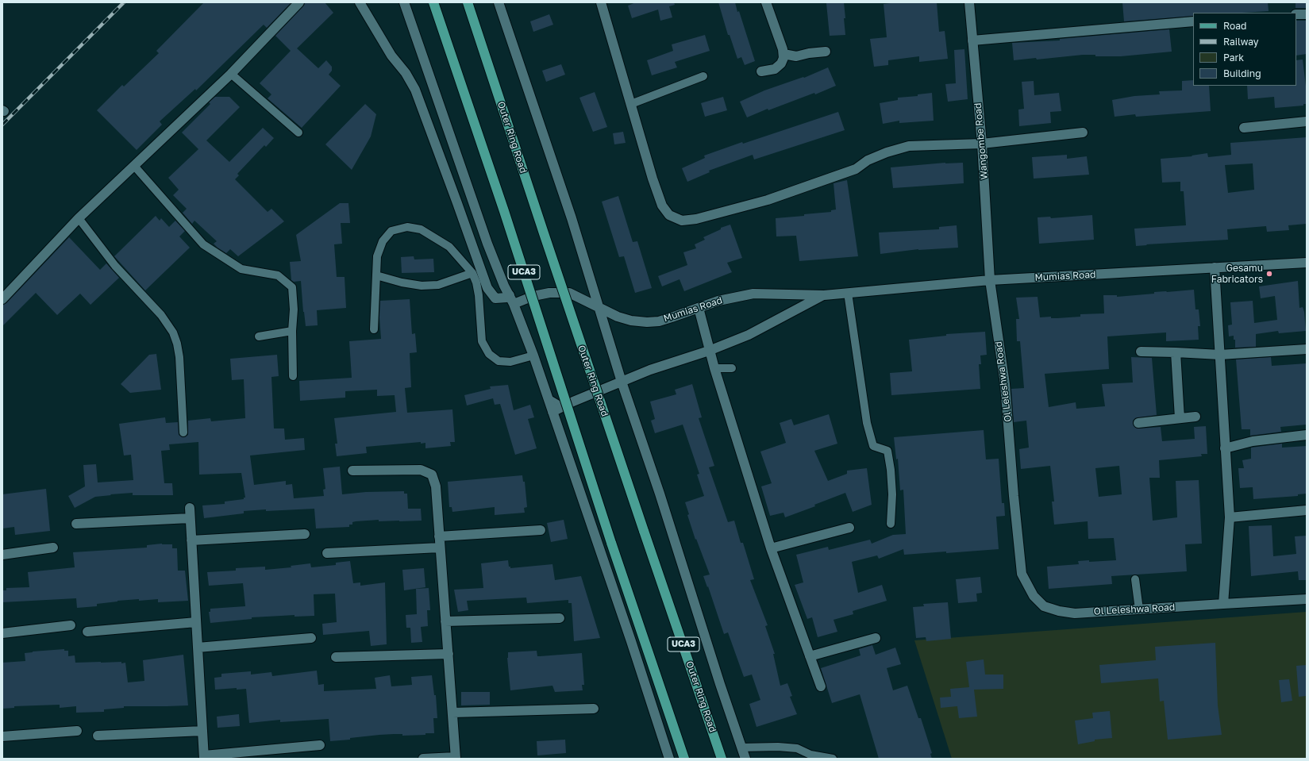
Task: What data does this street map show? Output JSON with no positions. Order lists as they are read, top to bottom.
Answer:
{
  "streets": {
    "main road": ["Outer Ring Road", "UCA3"],
    "street": ["Wangombe Road", "Mumias Road", "Ol Leleshwa Road"]
  },
  "crossings": [
    ["Wangombe Road", "Mumias Road"],
    ["Wangombe Road", "Ol Leleshwa Road"],
    ["UCA3", "Mumias Road"],
    ["Mumias Road", "Ol Leleshwa Road"]
  ],
  "places": ["Gesamu Fabricators"],
  "legend": [
    "Road",
    "Railway",
    "Park",
    "Building"
  ]
}
